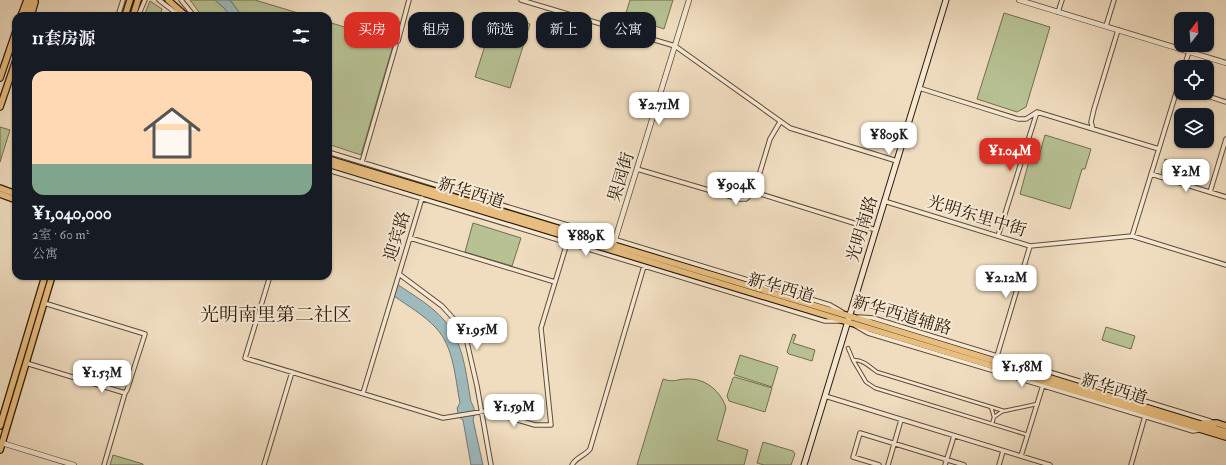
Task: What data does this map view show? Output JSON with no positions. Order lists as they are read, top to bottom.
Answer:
{
  "streets": {
    "main road": ["新华西道", "光明南路"],
    "street": [
      "果园街",
      "光明东里中街",
      "迎宾路",
      "新华西道辅路"
    ]
  },
  "crossings": [
    ["果园街", "新华西道"],
    ["果园街", "新华西道辅路"],
    ["新华西道", "光明南路"],
    ["新华西道", "新华西道辅路"],
    ["光明东里中街", "光明南路"],
    ["光明南路", "新华西道辅路"],
    ["迎宾路", "新华西道辅路"]
  ],
  "districts": ["光明南里第二社区"],
  "north": "top",
  "page": {
    "chip": [
      "买房",
      "租房",
      "筛选",
      "新上",
      "公寓"
    ],
    "heading": "11套房源",
    "list": [
      {
        "name": "¥1,040,000",
        "note": "2室 · 60 m² · 公寓"
      }
    ],
    "price": [
      "¥2.71M",
      "¥809K",
      "¥1.04M",
      "¥2M",
      "¥904K",
      "¥889K",
      "¥2.12M",
      "¥1.95M",
      "¥1.58M",
      "¥1.53M",
      "¥1.59M"
    ]
  }
}
